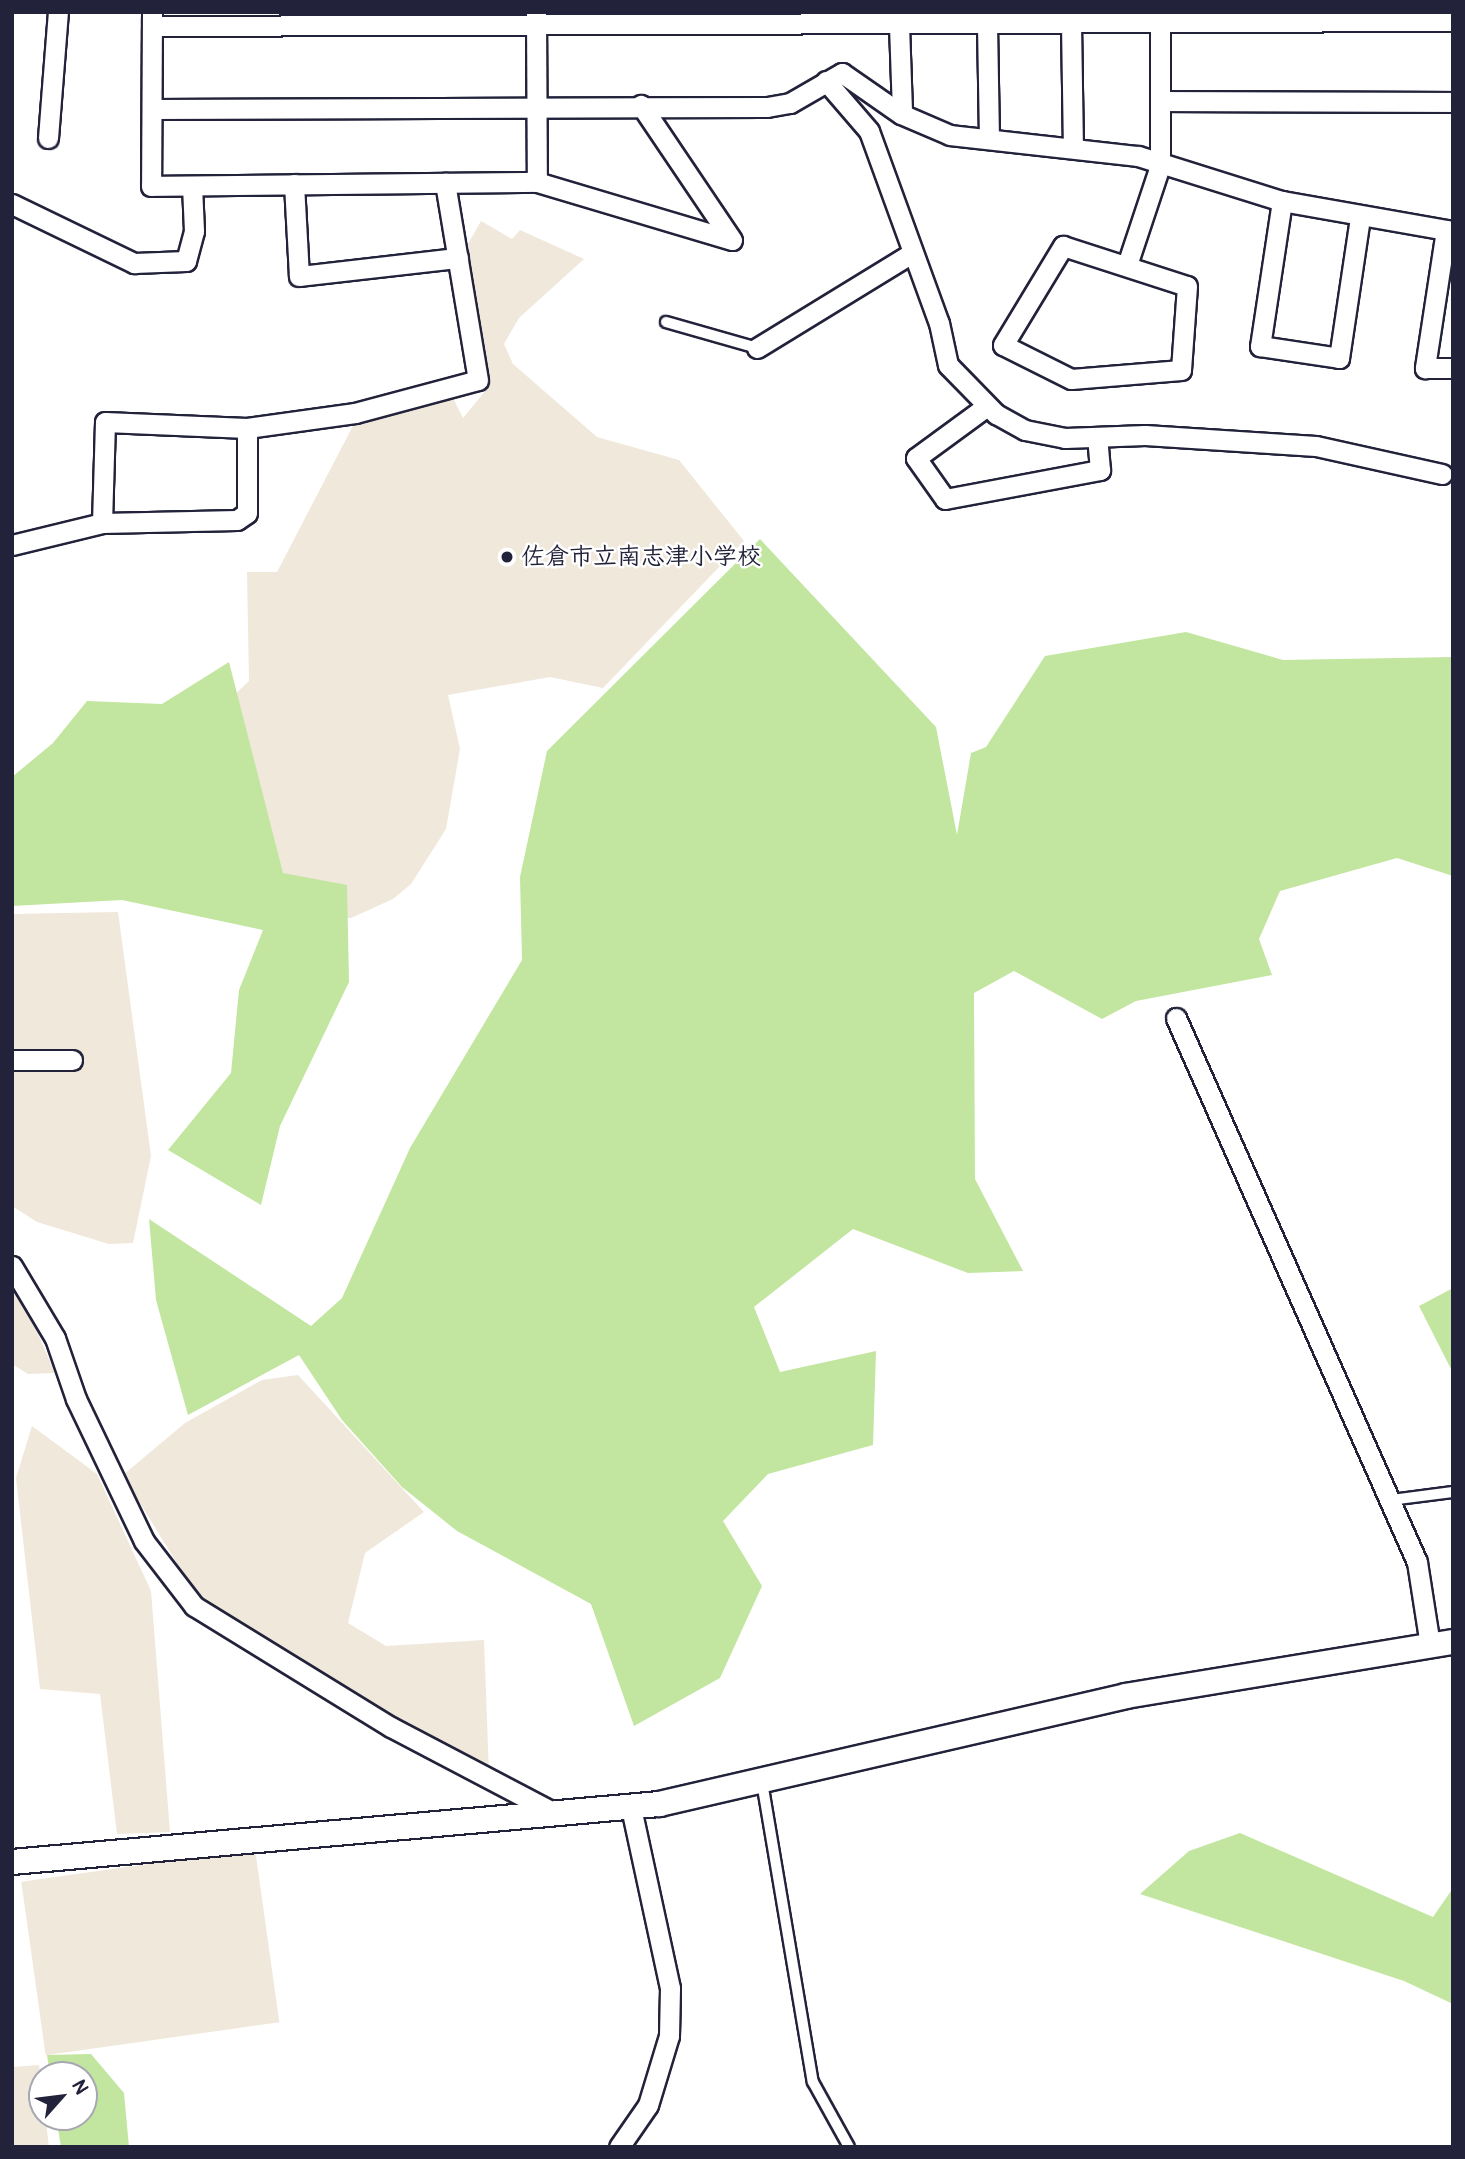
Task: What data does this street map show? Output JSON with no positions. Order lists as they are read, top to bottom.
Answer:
{
  "places": ["佐倉市立南志津小学校"],
  "north": "top right"
}
